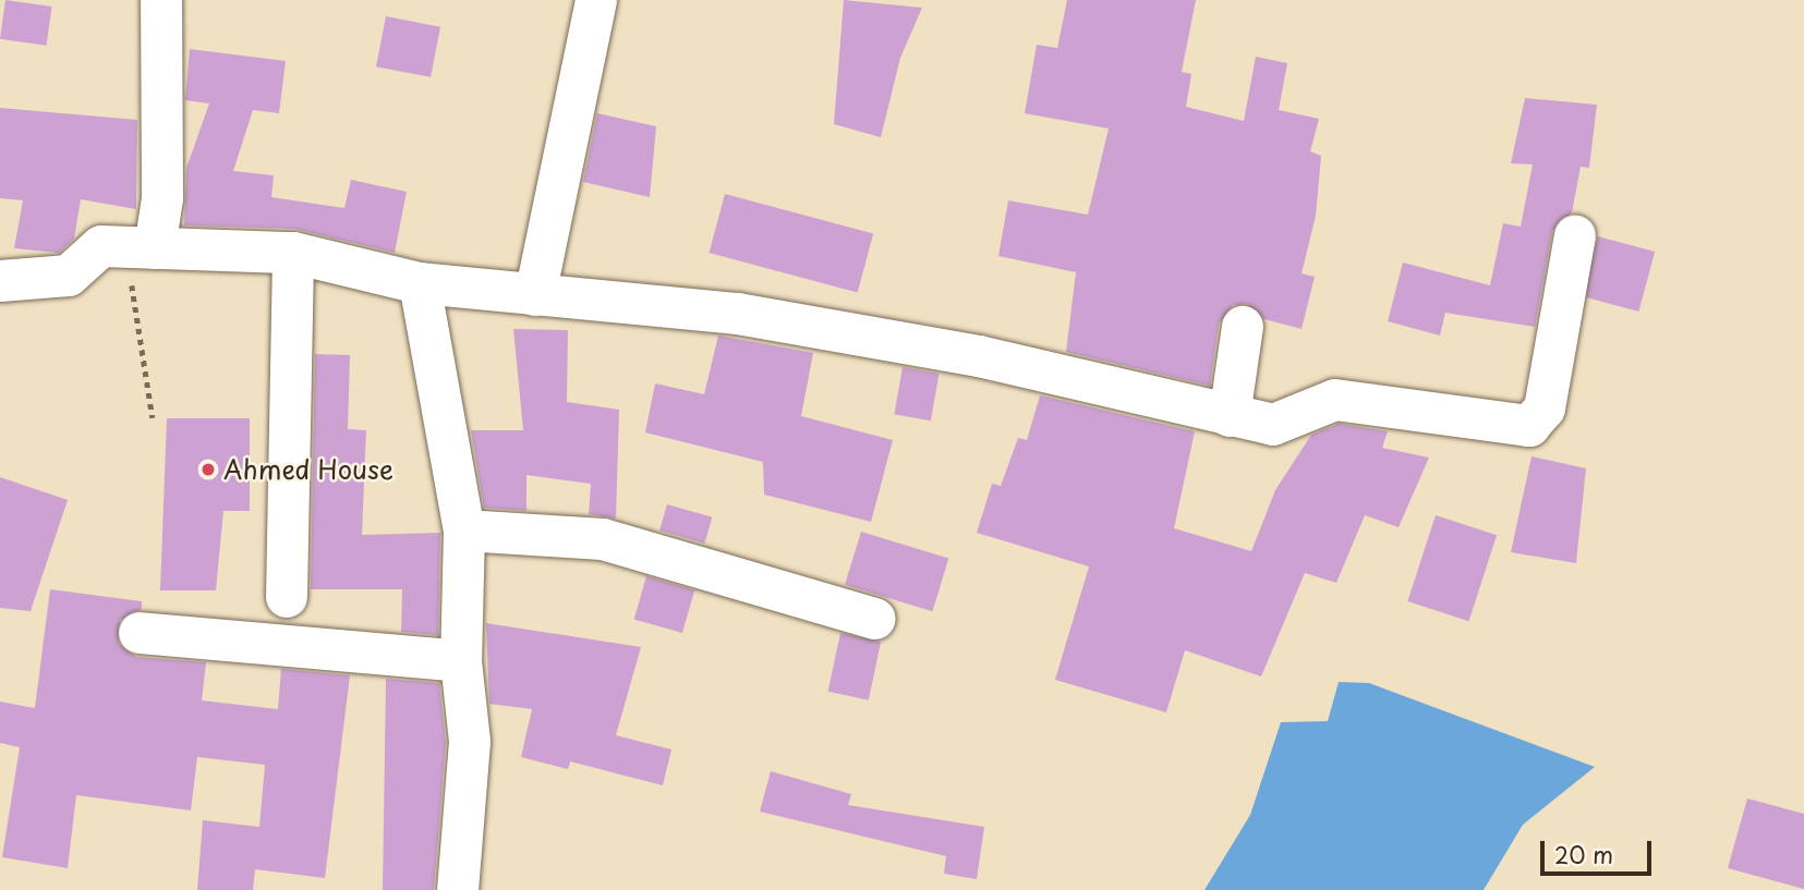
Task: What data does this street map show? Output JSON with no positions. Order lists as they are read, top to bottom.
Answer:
{
  "places": ["Ahmed House"],
  "scale_bar": "20 m"
}
